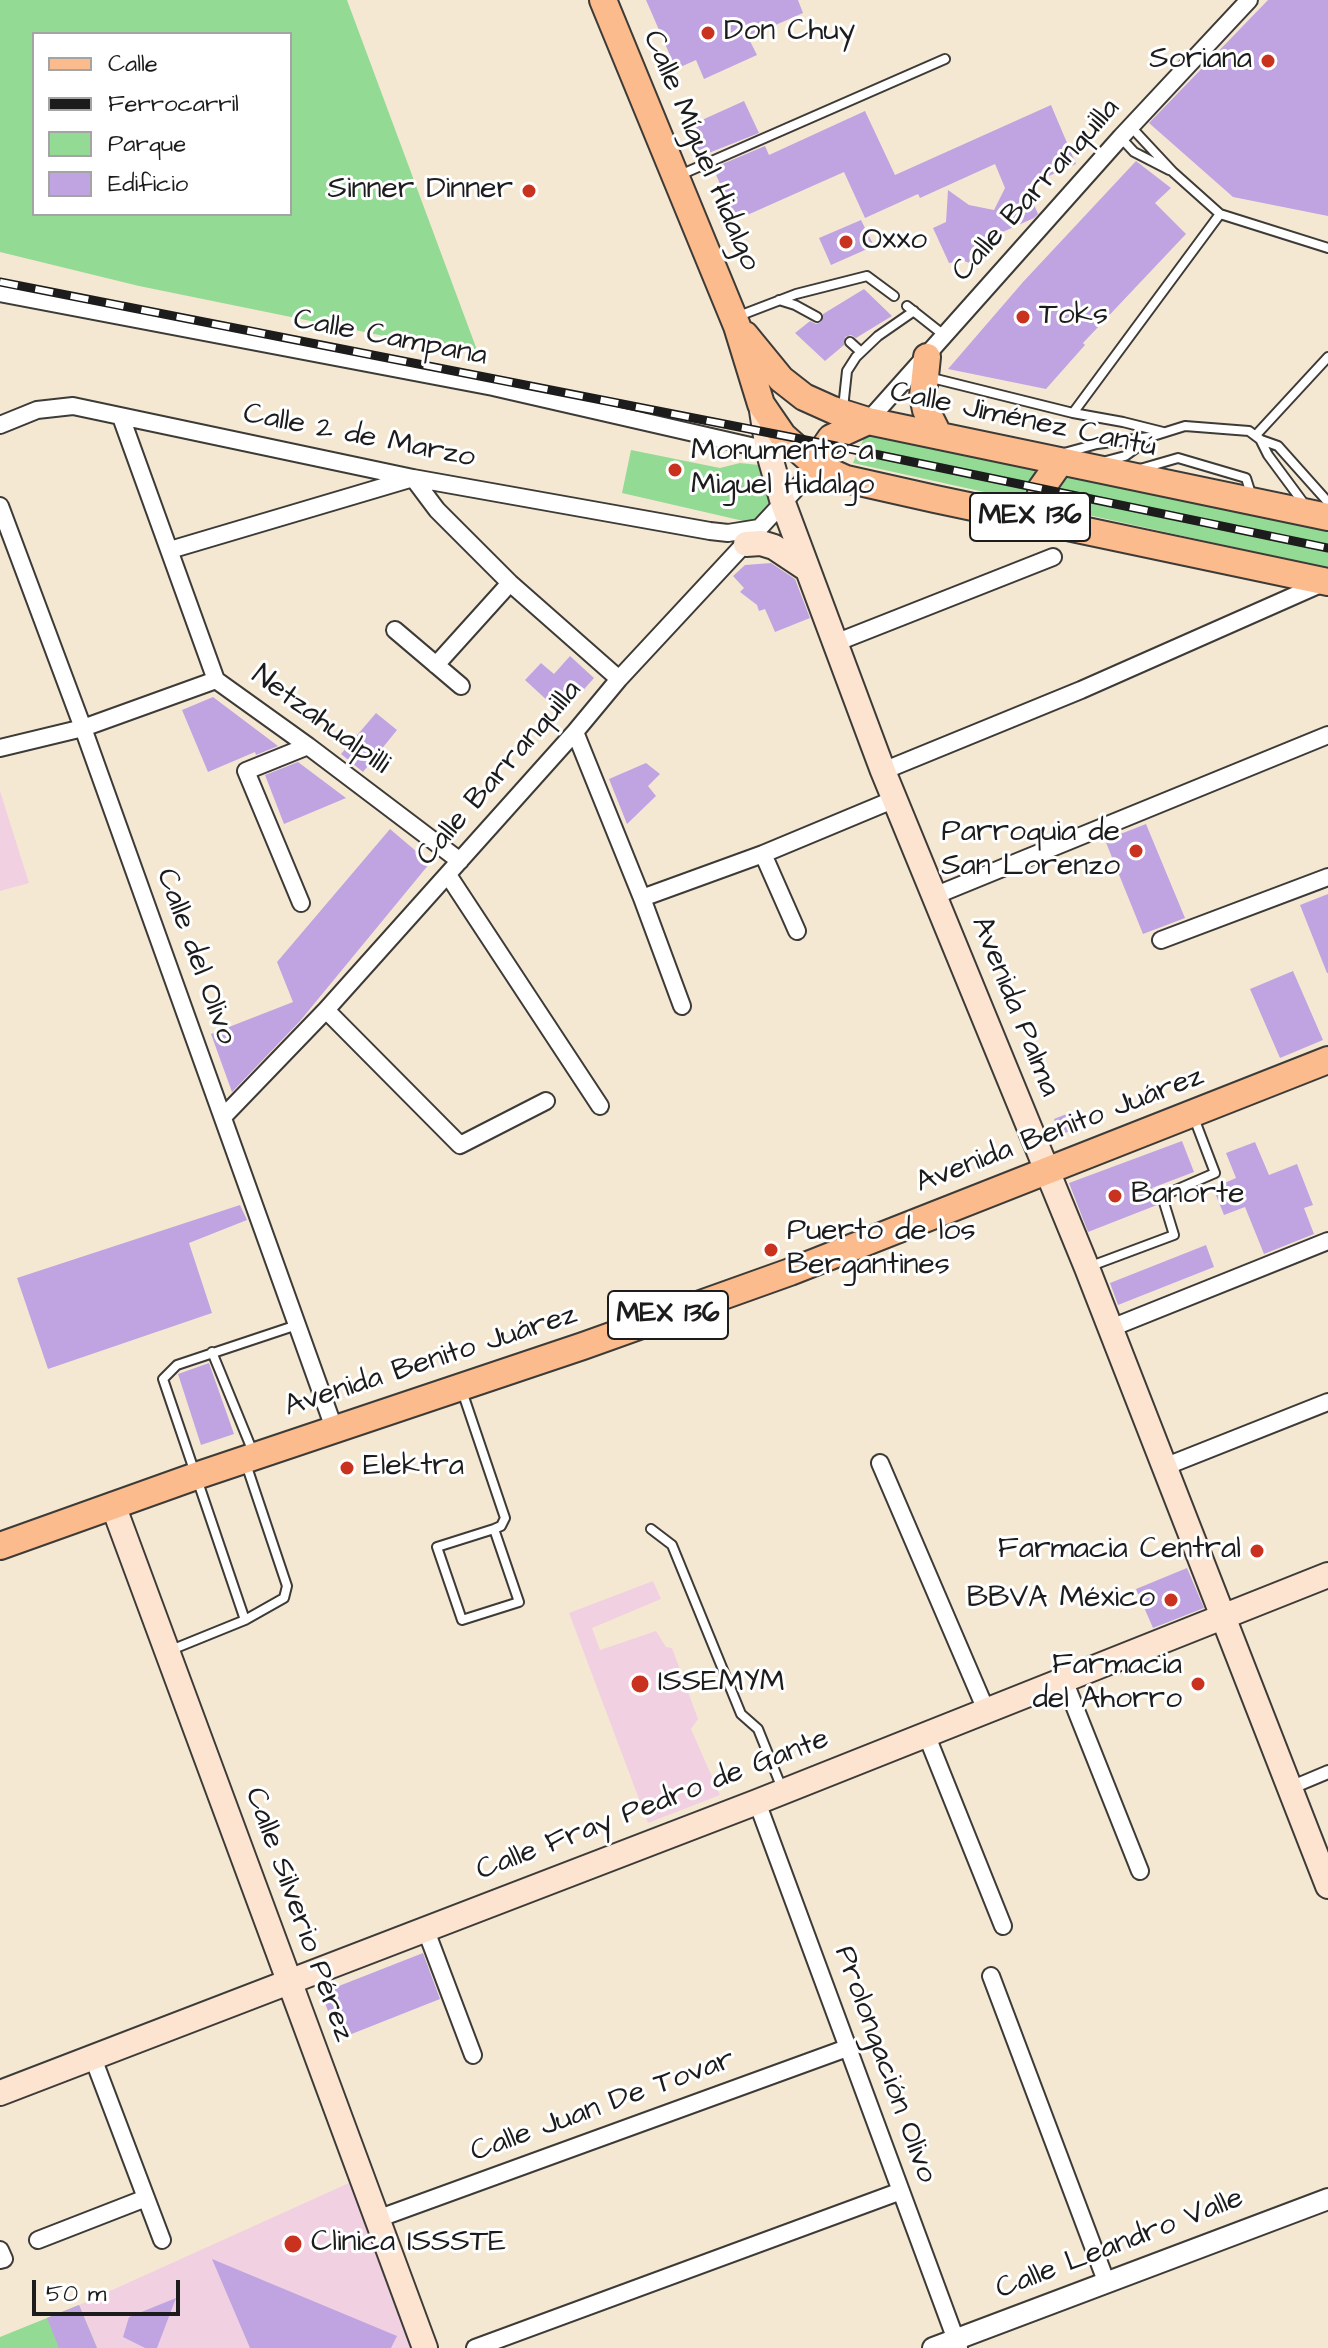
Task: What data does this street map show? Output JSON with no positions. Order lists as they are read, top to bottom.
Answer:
{
  "streets": {
    "main road": [
      "Calle Míguel Hidalgo",
      "Calle Jiménez Cantú",
      "MEX 136",
      "Avenida Palma",
      "Avenida Benito Juárez",
      "Calle Fray Pedro de Gante",
      "Calle Silverio Pérez"
    ],
    "street": [
      "Calle Barranquilla",
      "Calle Campana",
      "Calle 2 de Marzo",
      "Netzahualpilli",
      "Calle del Olivo",
      "Prolongación Olivo",
      "Calle Juan De Tovar",
      "Calle Leandro Valle"
    ]
  },
  "crossings": [
    ["Calle Míguel Hidalgo", "Calle Jiménez Cantú"],
    ["Calle Míguel Hidalgo", "Avenida Palma"],
    ["Calle Barranquilla", "Calle Jiménez Cantú"],
    ["Calle Barranquilla", "Calle 2 de Marzo"],
    ["Calle Barranquilla", "MEX 136"],
    ["Calle Barranquilla", "Netzahualpilli"],
    ["Calle Barranquilla", "Calle del Olivo"],
    ["Calle Barranquilla", "Avenida Palma"],
    ["Calle Campana", "Avenida Palma"],
    ["Calle Jiménez Cantú", "Avenida Palma"],
    ["Calle 2 de Marzo", "Netzahualpilli"],
    ["MEX 136", "Avenida Palma"],
    ["Calle del Olivo", "Avenida Benito Juárez"],
    ["Avenida Palma", "Avenida Benito Juárez"],
    ["Avenida Palma", "Calle Fray Pedro de Gante"],
    ["Avenida Benito Juárez", "Calle Silverio Pérez"],
    ["Calle Fray Pedro de Gante", "Calle Silverio Pérez"],
    ["Calle Fray Pedro de Gante", "Prolongación Olivo"],
    ["Calle Silverio Pérez", "Calle Juan De Tovar"],
    ["Prolongación Olivo", "Calle Juan De Tovar"],
    ["Prolongación Olivo", "Calle Leandro Valle"]
  ],
  "places": [
    "Don Chuy",
    "Soriana",
    "Sinner Dinner",
    "Oxxo",
    "Toks",
    "Monumento a Miguel Hidalgo",
    "Parroquia de San Lorenzo",
    "Banorte",
    "Puerto de los Bergantines",
    "Elektra",
    "Farmacia Central",
    "BBVA México",
    "ISSEMYM",
    "Farmacia del Ahorro",
    "Clinica ISSSTE"
  ],
  "legend": [
    "Calle",
    "Ferrocarril",
    "Parque",
    "Edificio"
  ],
  "scale_bar": "50 m"
}
